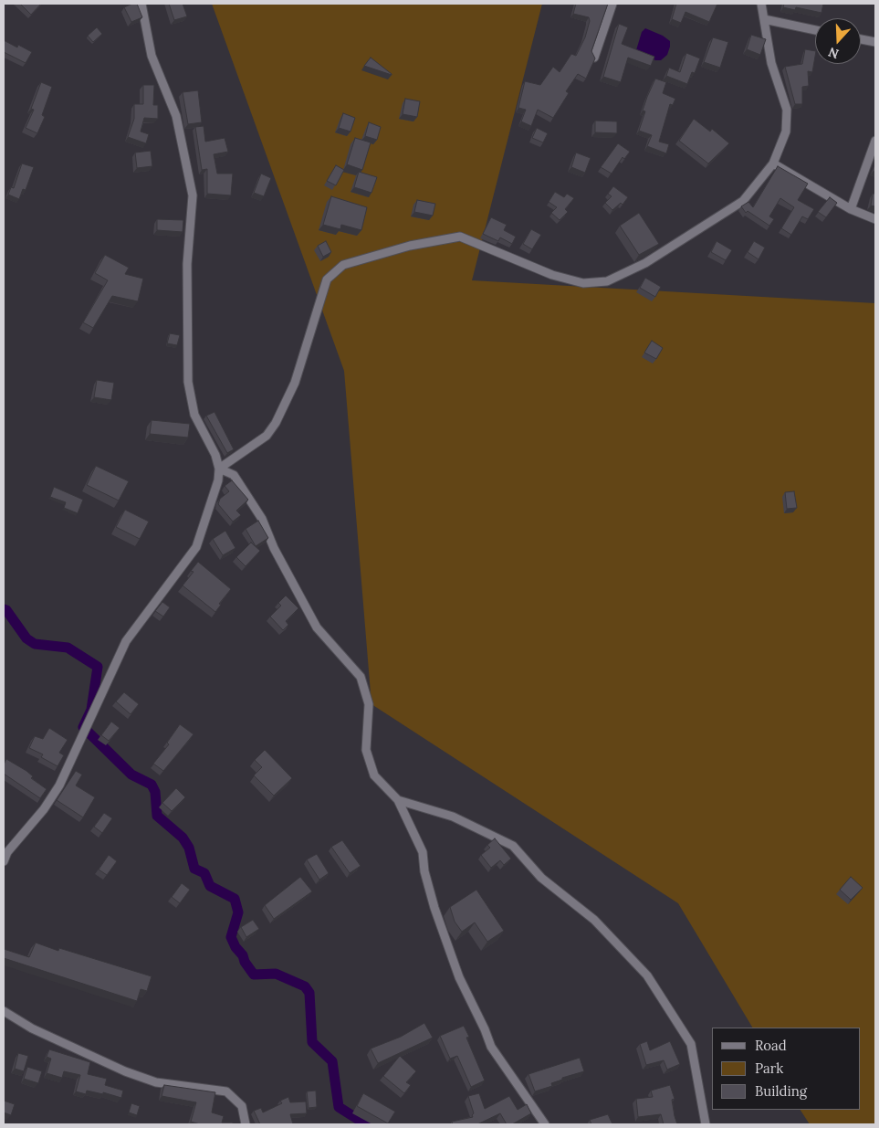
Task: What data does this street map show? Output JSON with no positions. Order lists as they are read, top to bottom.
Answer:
{
  "legend": ["Road", "Park", "Building"],
  "north": "bottom"
}
